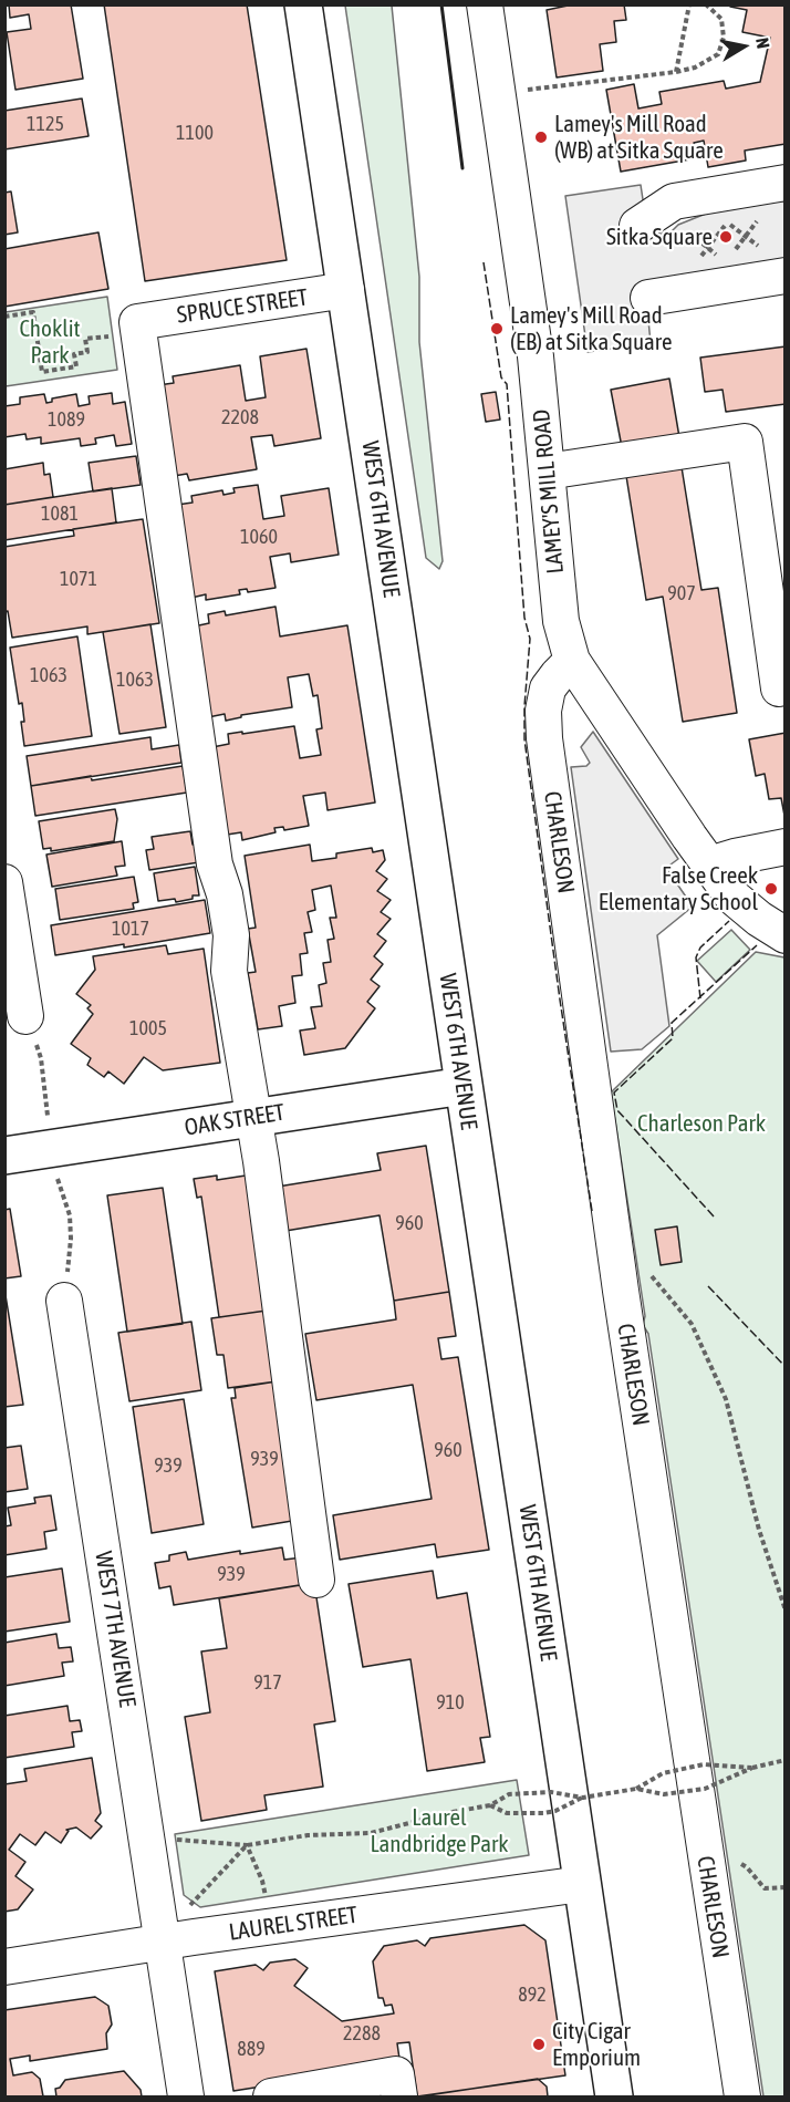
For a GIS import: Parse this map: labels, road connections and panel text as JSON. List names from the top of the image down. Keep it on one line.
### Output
{"streets":{"main road":["WEST 6TH AVENUE","OAK STREET"],"street":["SPRUCE STREET","LAMEY'S MILL ROAD","CHARLESON","WEST 7TH AVENUE","LAUREL STREET"]},"crossings":[["SPRUCE STREET","WEST 6TH AVENUE"],["SPRUCE STREET","OAK STREET"],["LAMEY'S MILL ROAD","CHARLESON"],["WEST 6TH AVENUE","OAK STREET"],["WEST 6TH AVENUE","LAUREL STREET"],["WEST 7TH AVENUE","LAUREL STREET"]],"parks":["Choklit Park","Charleson Park","Laurel Landbridge Park"],"places":["Lamey's Mill Road (WB) at Sitka Square","Sitka Square","Lamey's Mill Road (EB) at Sitka Square","False Creek Elementary School","City Cigar Emporium"],"house_numbers":["1125","1100","2208","1089","1081","1060","1071","907","1063","1063","1017","1005","960","960","939","939","939","917","910","892","2288","889"],"north":"right"}
